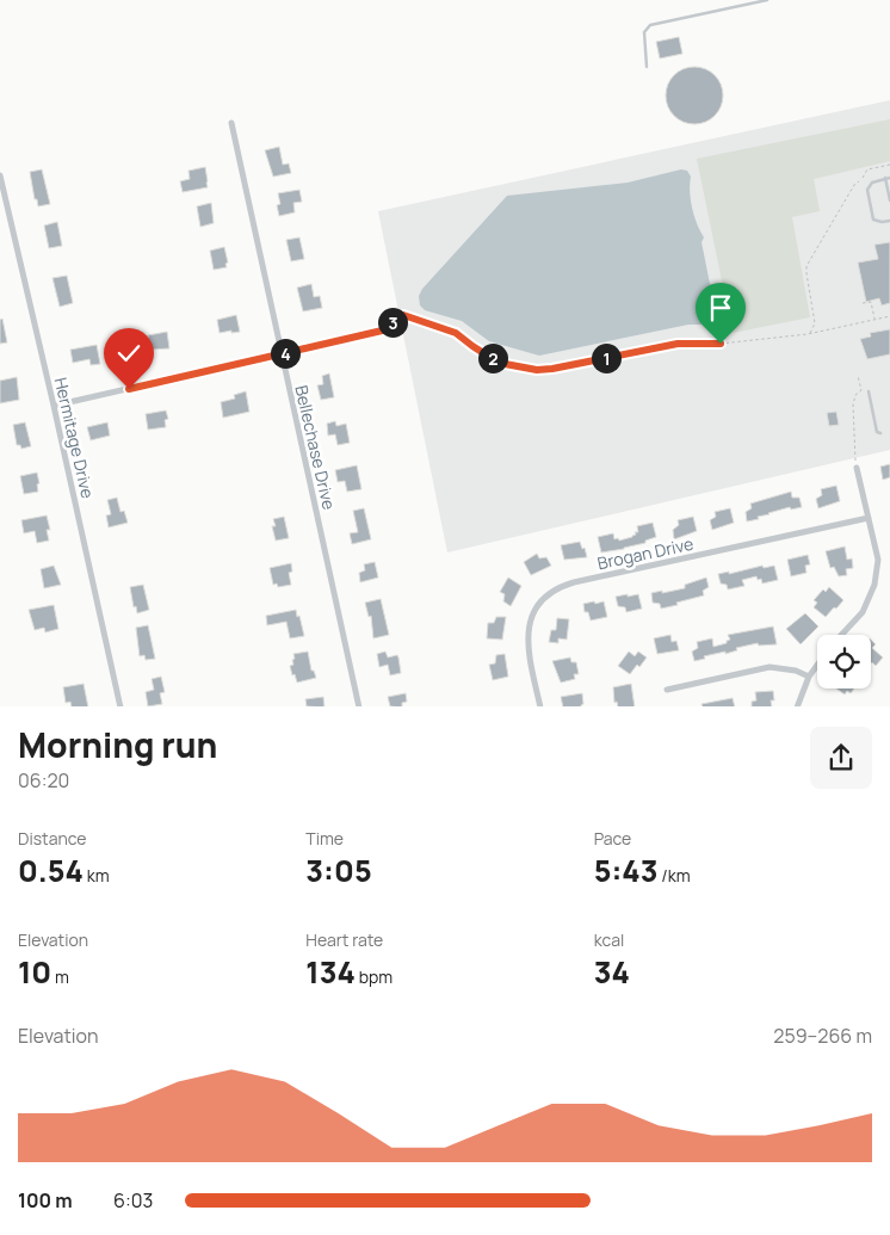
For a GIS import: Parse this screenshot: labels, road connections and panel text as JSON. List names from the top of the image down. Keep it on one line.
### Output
{"streets":{"street":["Hermitage Drive","Bellechase Drive","Brogan Drive"]},"page":{"pins":["3","4","1","2"],"heading":["Morning run","06:20"],"stats":[["Distance","0.54 km"],["Time","3:05"],["Pace","5:43 /km"],["Elevation","10 m"],["Heart rate","134 bpm"],["kcal","34"]],"chart":["Elevation","259–266 m"],"list":[{"name":"100 m","note":"6:03"}]}}
